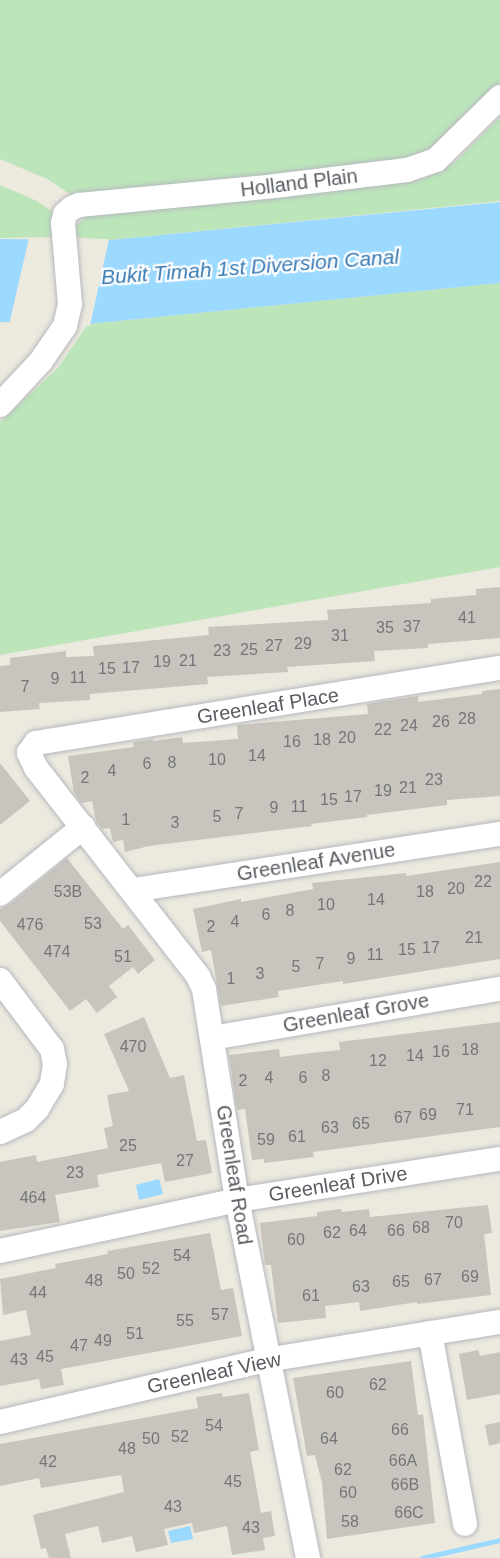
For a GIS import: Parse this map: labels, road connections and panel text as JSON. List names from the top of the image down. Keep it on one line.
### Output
{"streets":{"street":["Holland Plain","Greenleaf Place","Greenleaf Avenue","Greenleaf Grove","Greenleaf Road","Greenleaf Drive","Greenleaf View"]},"crossings":[["Greenleaf Place","Greenleaf Road"],["Greenleaf Avenue","Greenleaf Road"],["Greenleaf Grove","Greenleaf Road"],["Greenleaf Road","Greenleaf Drive"],["Greenleaf Road","Greenleaf View"]],"water":["Bukit Timah 1st Diversion Canal"],"house_numbers":["41","37","35","31","29","27","25","23","21","19","17","15","11","9","7","28","26","24","22","20","18","16","14","10","8","6","4","2","23","21","19","17","15","11","9","7","5","1","3","22","20","53B","18","14","10","8","6","4","53","476","2","21","17","15","474","11","51","9","7","5","3","1","470","18","16","14","12","8","4","6","2","71","69","67","65","63","61","59","25","27","23","464","70","68","64","66","62","60","54","52","50","69","67","48","65","63","44","61","57","55","51","49","47","45","43","62","60","54","66","52","50","64","48","66A","42","62","45","66B","60","43","66C","58","43"]}
